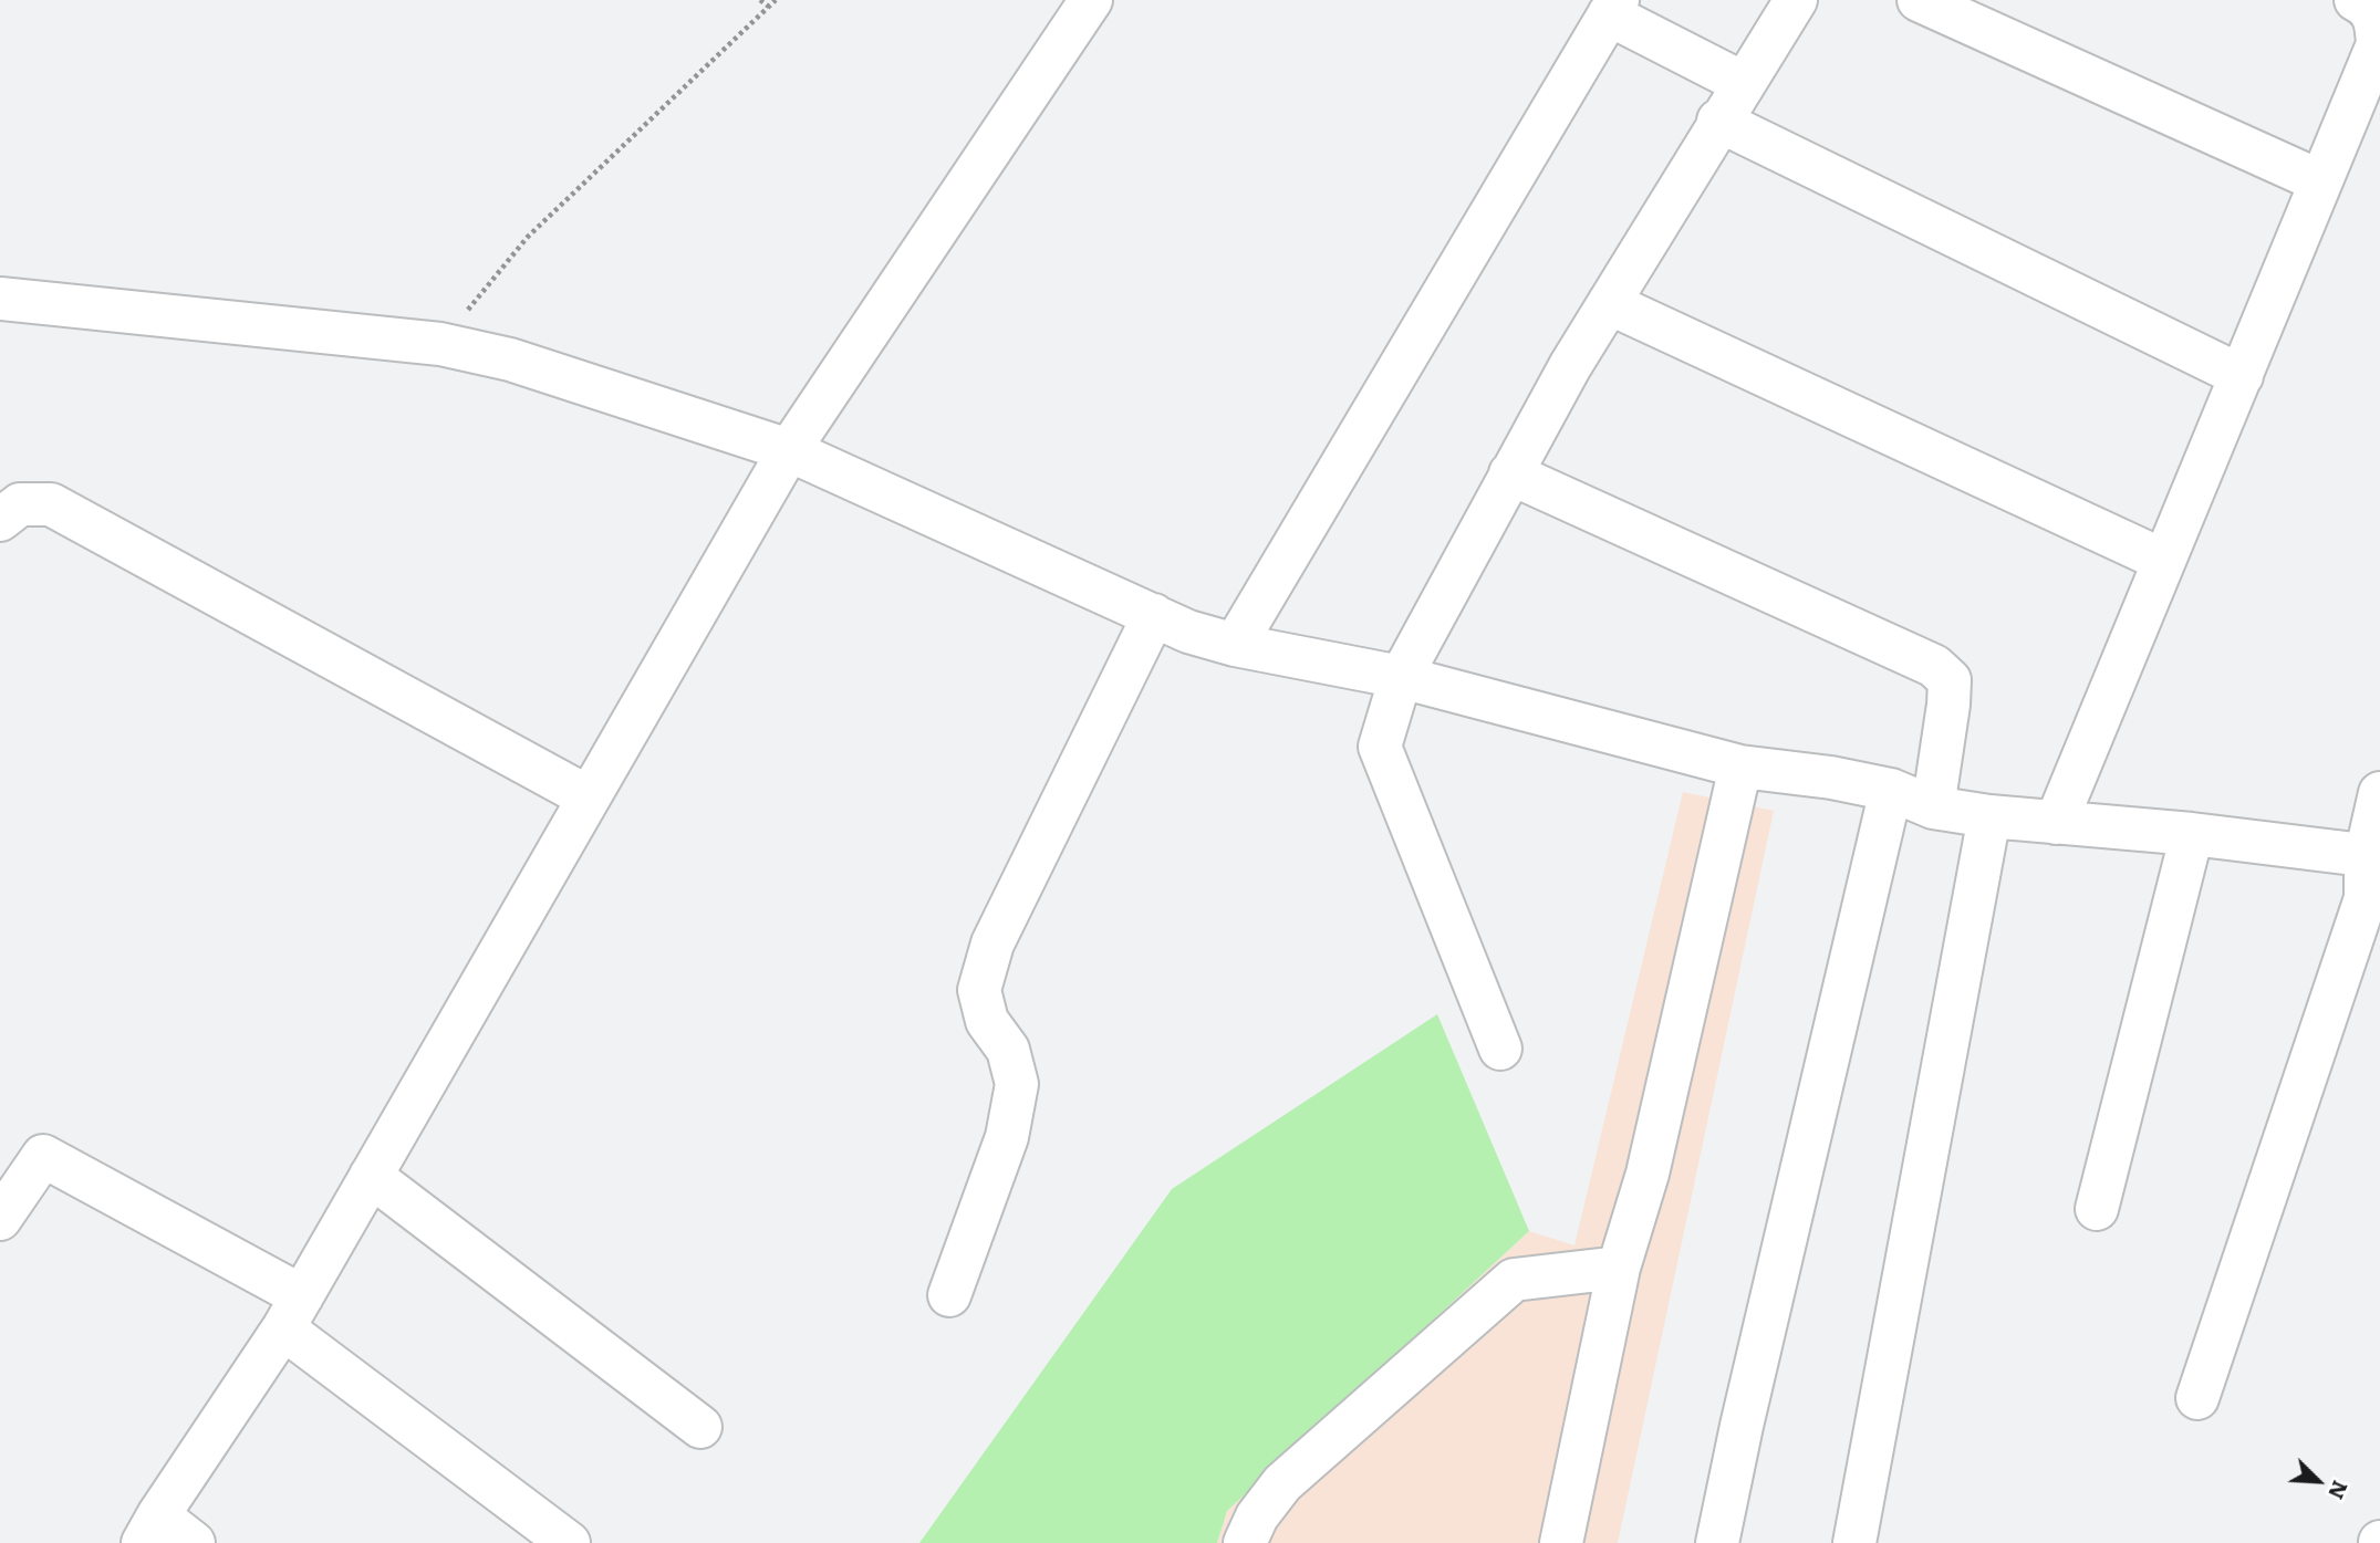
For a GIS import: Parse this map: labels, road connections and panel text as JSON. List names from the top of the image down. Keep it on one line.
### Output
{"north":"bottom right"}
